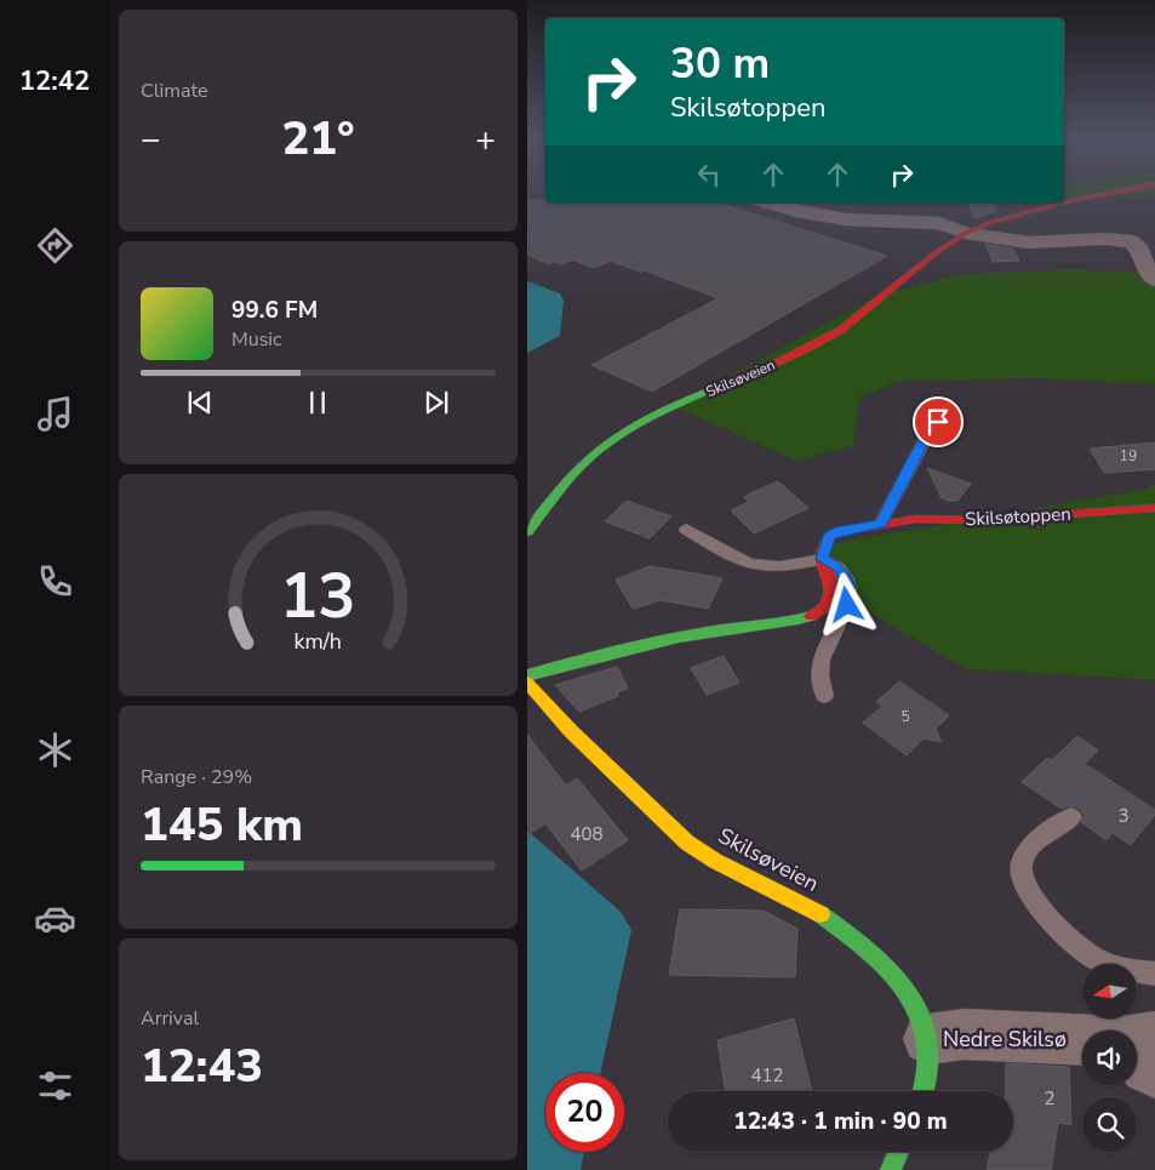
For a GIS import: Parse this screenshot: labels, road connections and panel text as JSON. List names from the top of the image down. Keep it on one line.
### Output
{"streets":{"main road":["Skilsøveien","Skilsøtoppen"],"street":["Nedre Skilsø"]},"crossings":[["Skilsøveien","Nedre Skilsø"]],"house_numbers":["19","5","3","408","412","2"],"north":"left","page":{"tabs":"12:42","tile":["Climate",["Range · 29%","145 km"],["Arrival","12:43"]],"turn":["30 m","Skilsøtoppen"],"heat":["−","21°","+"],"song":["99.6 FM","Music"],"limit":"20","trip":"12:43 · 1 min · 90 m","gauge":["13","km/h"]}}
